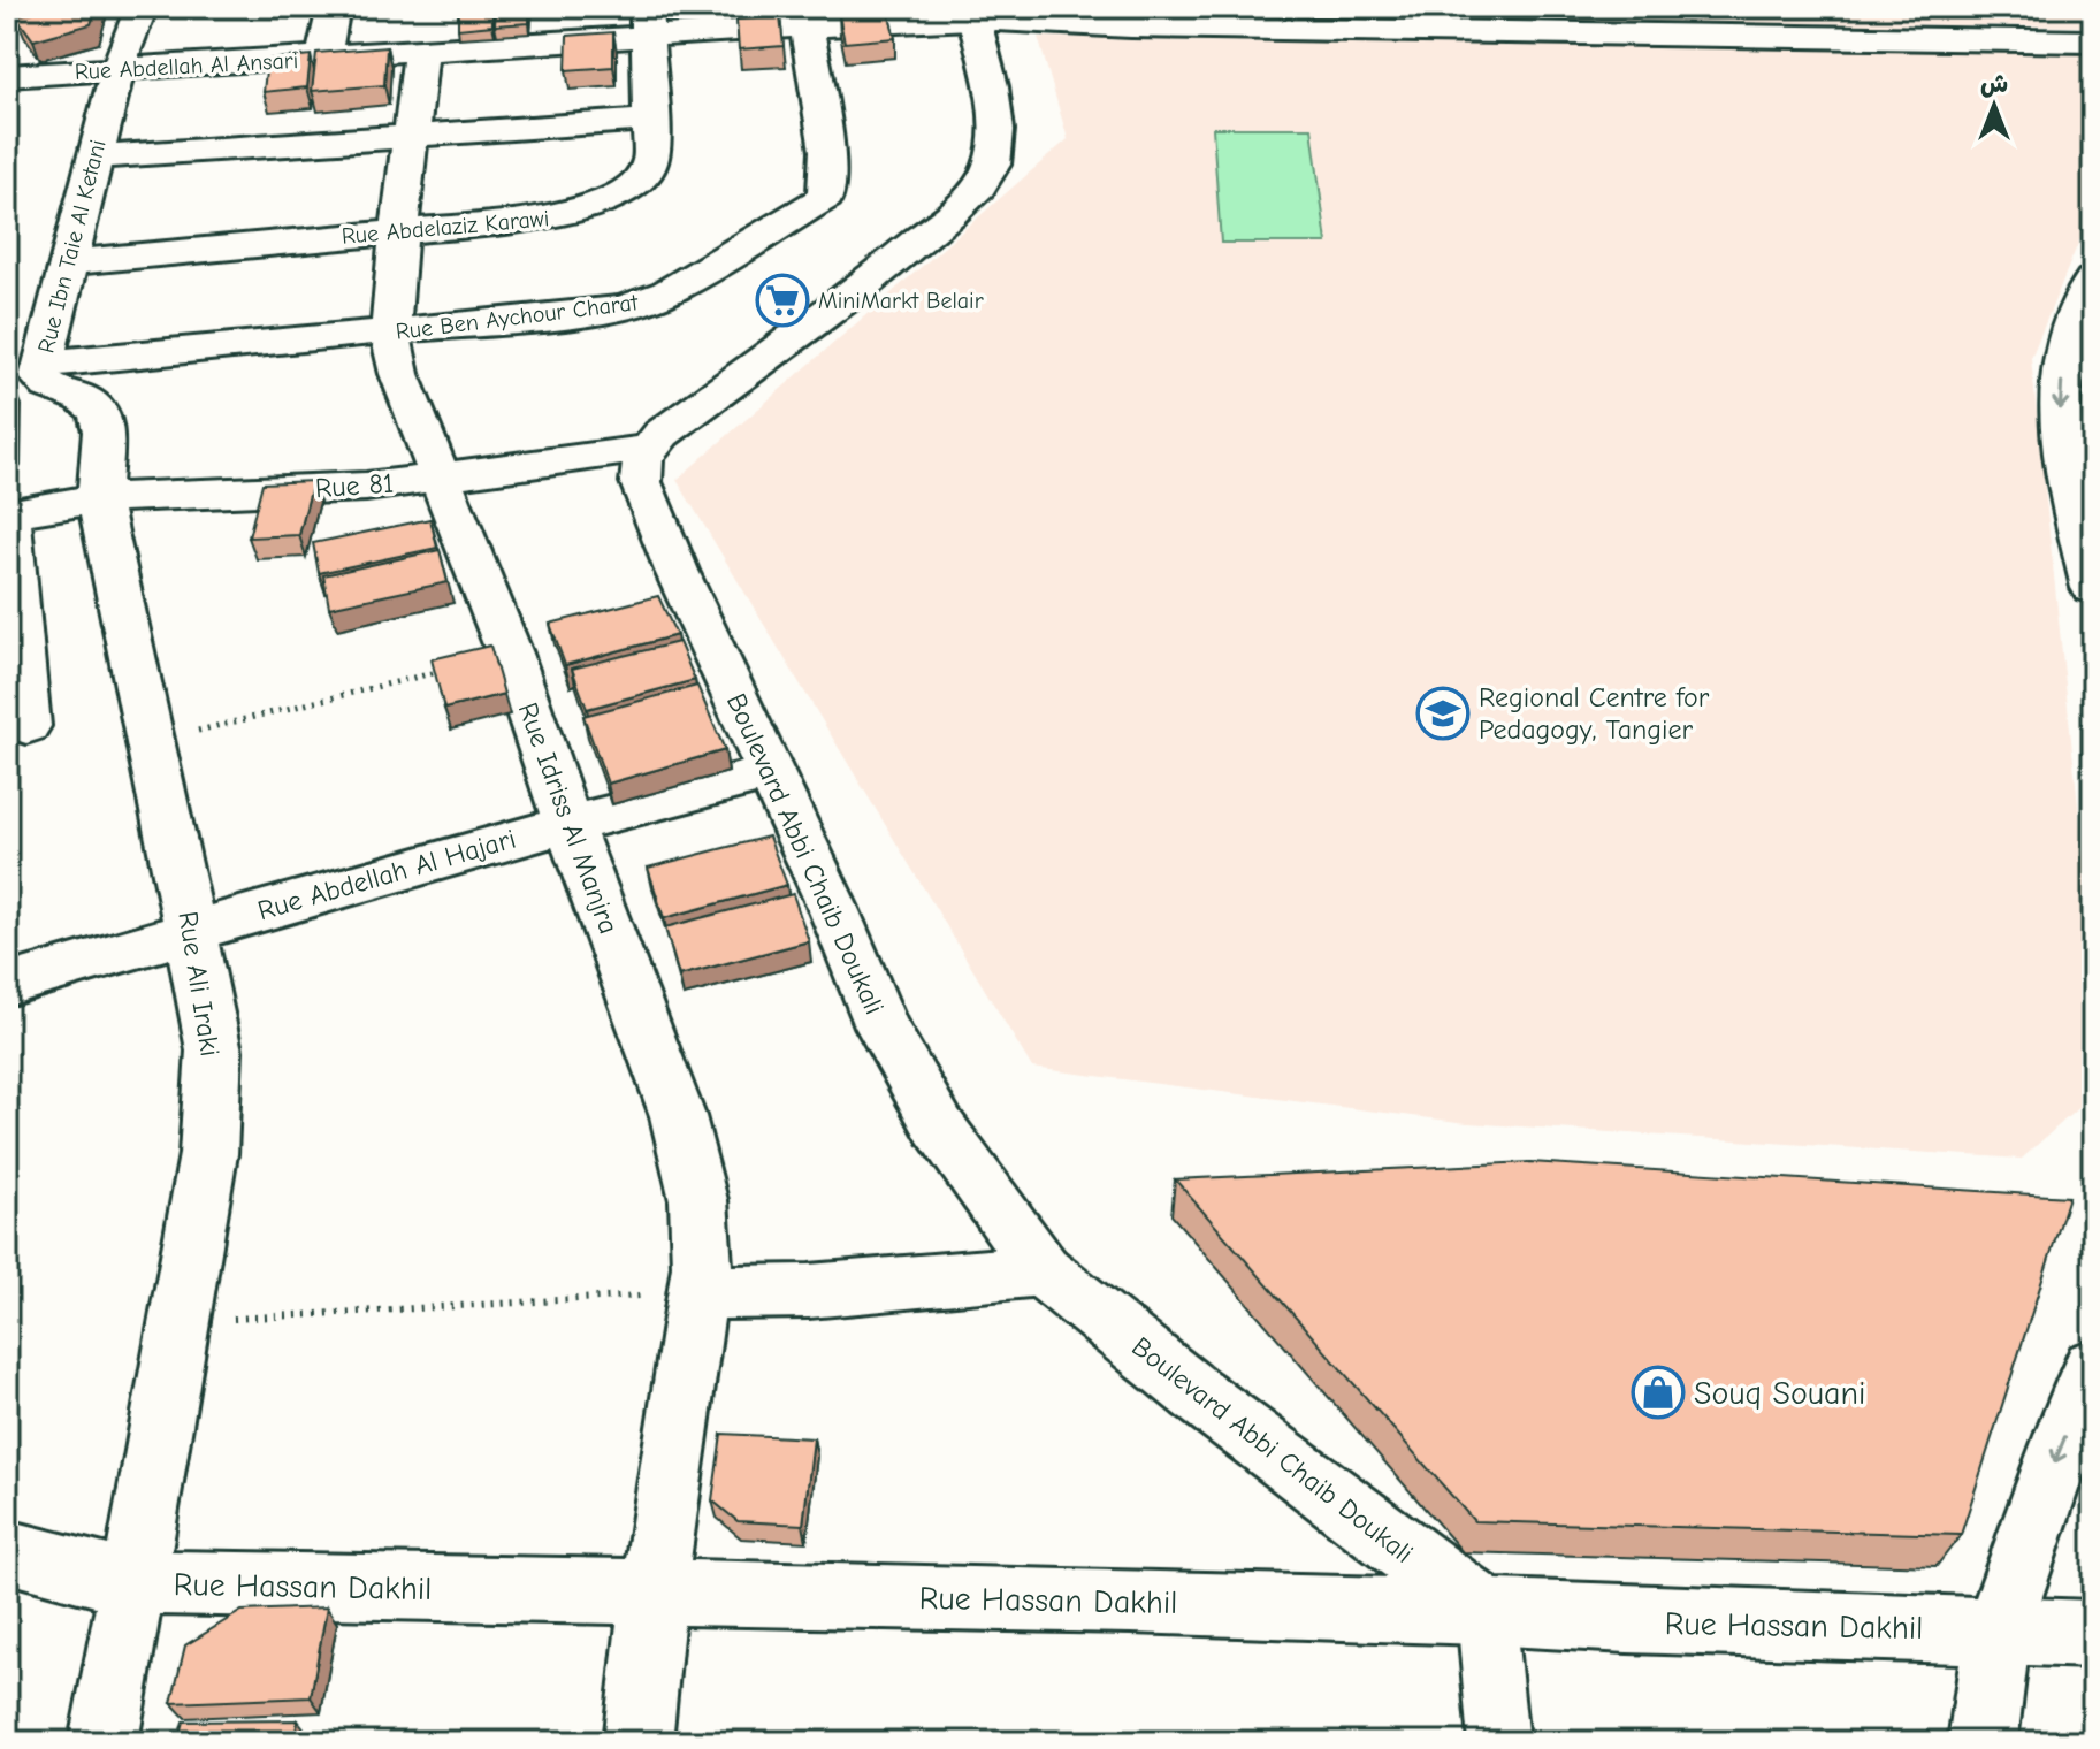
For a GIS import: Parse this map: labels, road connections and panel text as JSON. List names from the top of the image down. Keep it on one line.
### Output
{"streets":{"street":["Rue Abdellah Al Ansari","Rue Abdelaziz Karawi","Rue Ibn Taie Al Ketani","Rue Ben Aychour Charat","Rue 81","Rue Idriss Al Manjra","Boulevard Abbi Chaib Doukali","Rue Abdellah Al Hajari","Rue Ali Iraki","Rue Hassan Dakhil"]},"crossings":[["Rue Abdellah Al Ansari","Rue Abdelaziz Karawi"],["Rue Abdellah Al Ansari","Rue Ibn Taie Al Ketani"],["Rue Abdellah Al Ansari","Rue Ben Aychour Charat"],["Rue Abdellah Al Ansari","Rue Idriss Al Manjra"],["Rue Abdelaziz Karawi","Rue Ibn Taie Al Ketani"],["Rue Abdelaziz Karawi","Rue Idriss Al Manjra"],["Rue Ibn Taie Al Ketani","Rue Ben Aychour Charat"],["Rue Ibn Taie Al Ketani","Rue 81"],["Rue Ibn Taie Al Ketani","Rue Ali Iraki"],["Rue Ben Aychour Charat","Rue Idriss Al Manjra"],["Rue 81","Rue Idriss Al Manjra"],["Rue 81","Boulevard Abbi Chaib Doukali"],["Rue 81","Rue Ali Iraki"],["Rue Idriss Al Manjra","Rue Abdellah Al Hajari"],["Rue Idriss Al Manjra","Rue Hassan Dakhil"],["Boulevard Abbi Chaib Doukali","Rue Abdellah Al Hajari"],["Boulevard Abbi Chaib Doukali","Rue Hassan Dakhil"],["Rue Abdellah Al Hajari","Rue Ali Iraki"],["Rue Ali Iraki","Rue Hassan Dakhil"]],"places":{"supermarket":["MiniMarkt Belair"],"school or university":["Regional Centre for Pedagogy, Tangier"],"shop":["Souq Souani"]},"north":"top"}
